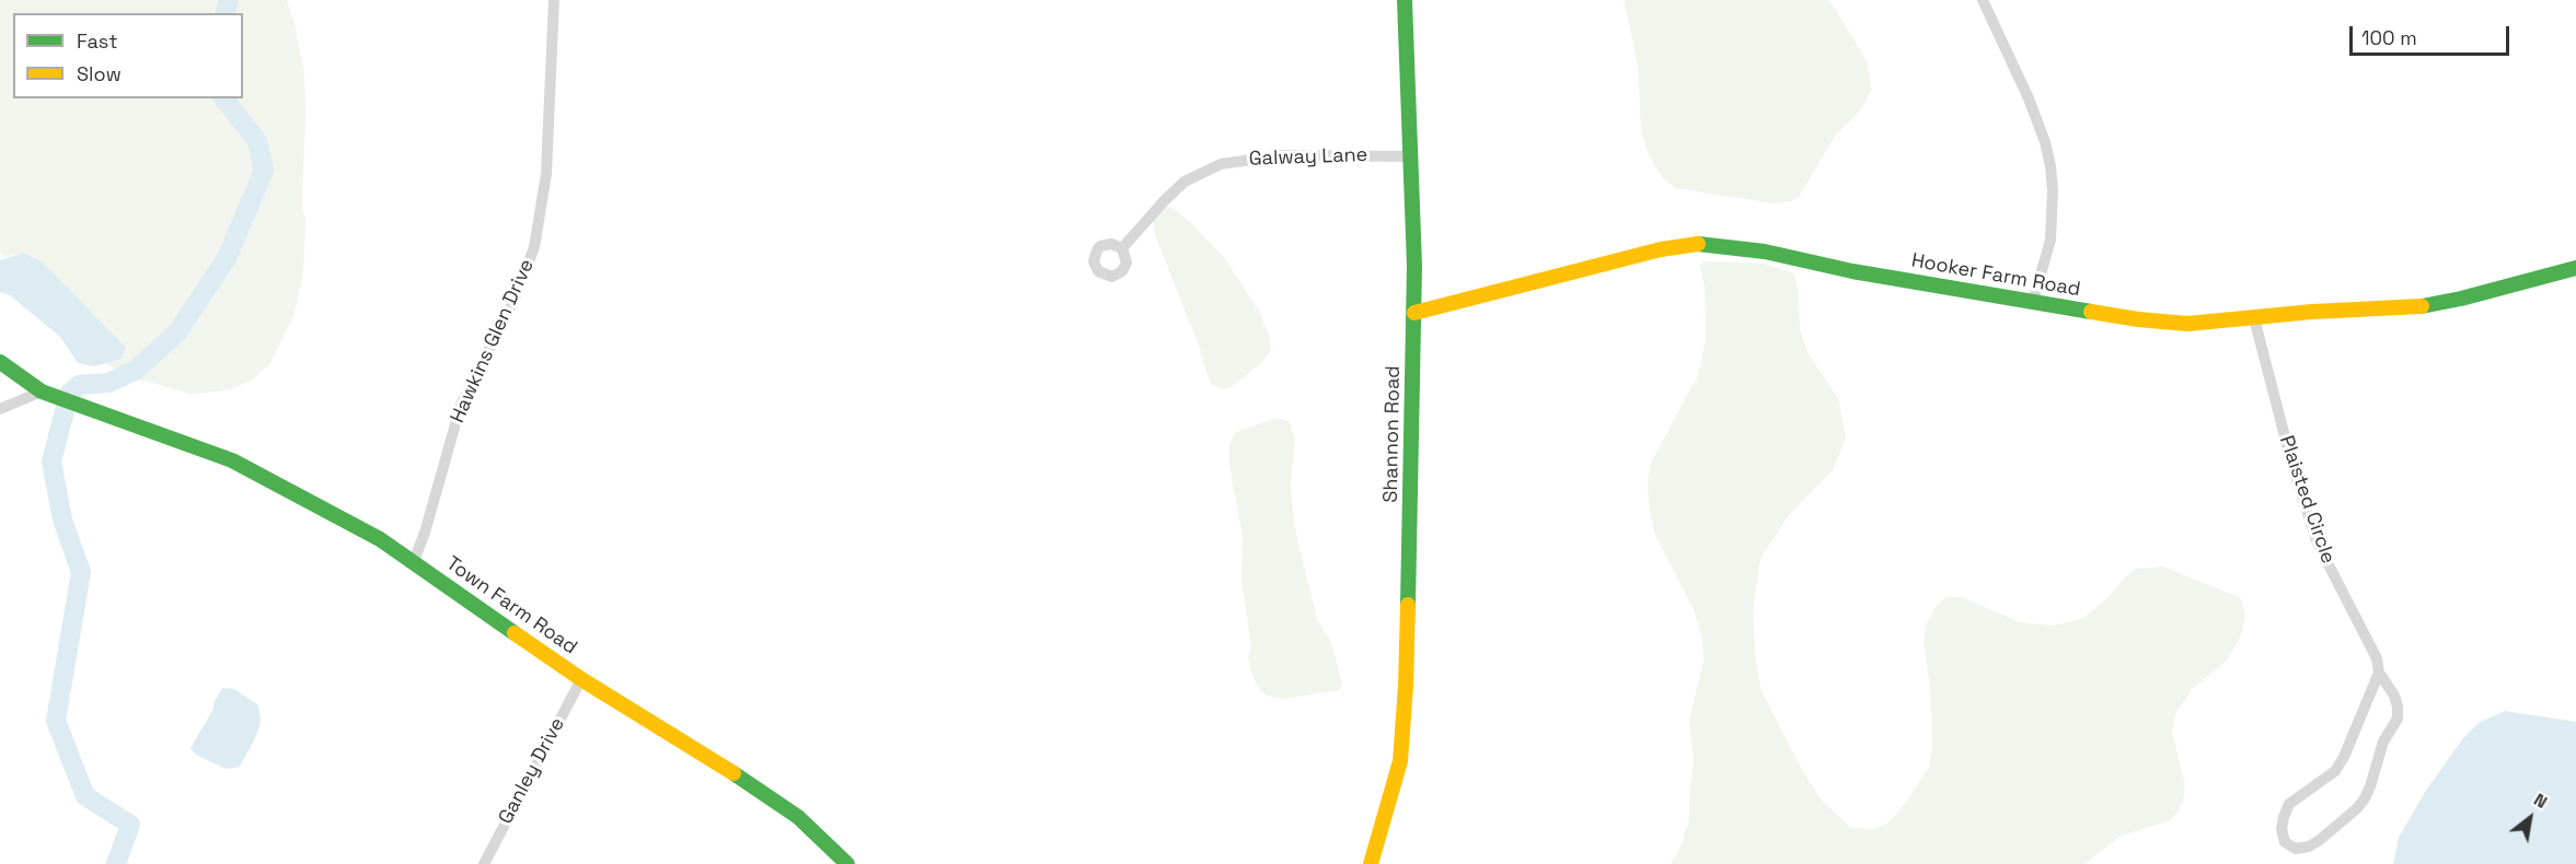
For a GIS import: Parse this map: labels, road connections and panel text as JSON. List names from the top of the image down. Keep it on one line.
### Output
{"streets":{"street":["Galway Lane","Hooker Farm Road","Hawkins Glen Drive","Shannon Road","Plaisted Circle","Town Farm Road","Ganley Drive"]},"crossings":[["Galway Lane","Shannon Road"],["Hooker Farm Road","Shannon Road"],["Hooker Farm Road","Plaisted Circle"],["Hawkins Glen Drive","Town Farm Road"],["Town Farm Road","Ganley Drive"]],"legend":["Fast","Slow"],"scale_bar":"100 m","north":"top right"}
